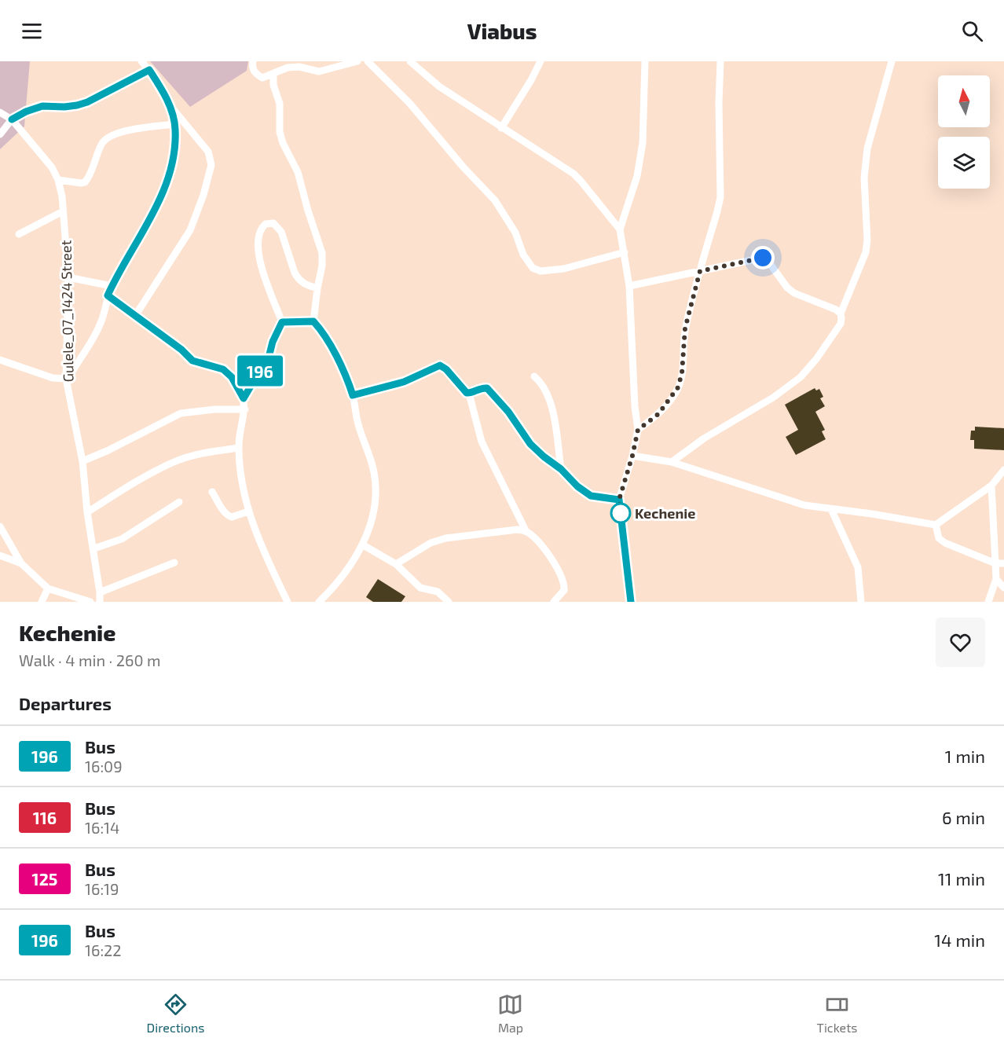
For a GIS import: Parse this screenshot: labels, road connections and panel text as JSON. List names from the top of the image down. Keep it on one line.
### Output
{"streets":{"street":["Gulele_07_1424 Street"]},"places":["Kechenie"],"lines":["bus line 196"],"north":"top","page":{"header":"Viabus","on_map":"196","heading":[["Kechenie","Walk · 4 min · 260 m"],"Departures"],"list":[{"mark":"196","name":"Bus","note":"16:09","value":"1 min"},{"mark":"116","name":"Bus","note":"16:14","value":"6 min"},{"mark":"125","name":"Bus","note":"16:19","value":"11 min"},{"mark":"196","name":"Bus","note":"16:22","value":"14 min"}],"tabs":["Directions","Map","Tickets"]}}
